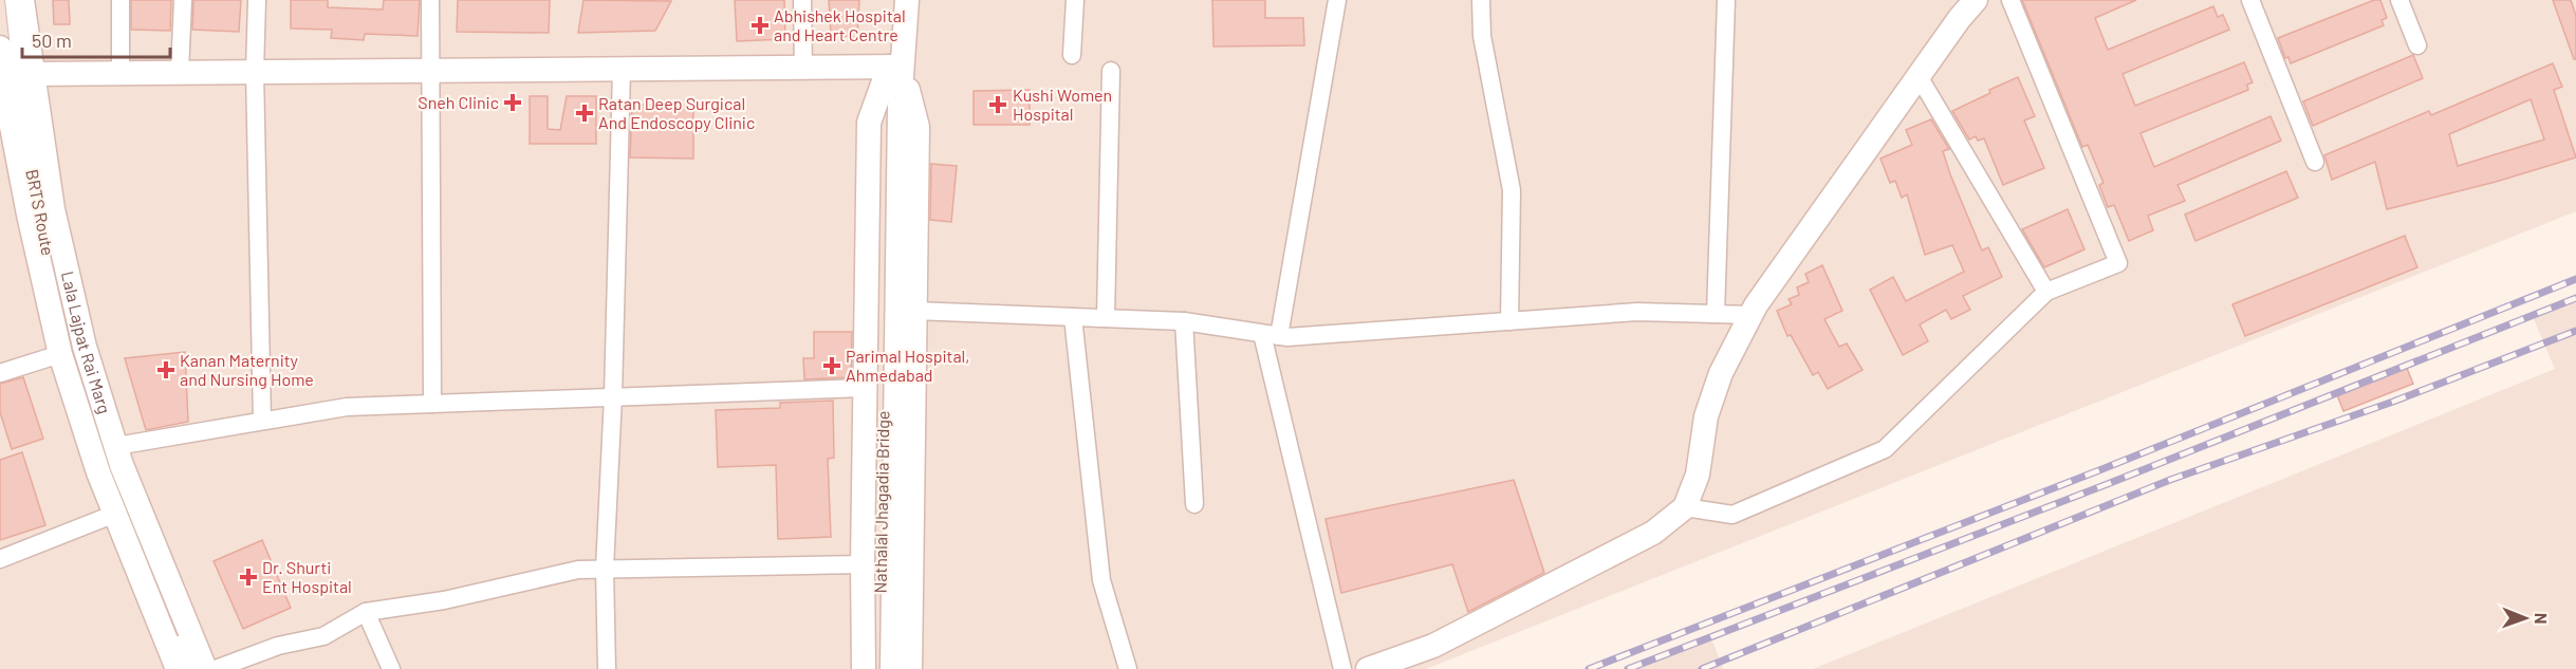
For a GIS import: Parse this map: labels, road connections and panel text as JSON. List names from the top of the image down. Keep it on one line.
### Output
{"streets":{"street":["Lala Lajpat Rai Marg","Nathalal Jhagadia Bridge"],"lane":["BRTS Route"]},"crossings":[["BRTS Route","Lala Lajpat Rai Marg"]],"places":{"health":["Abhishek Hospital and Heart Centre","Sneh Clinic","Kushi Women Hospital","Ratan Deep Surgical And Endoscopy Clinic","Parimal Hospital, Ahmedabad","Kanan Maternity and Nursing Home","Dr. Shurti Ent Hospital"]},"scale_bar":"50 m","north":"right"}
